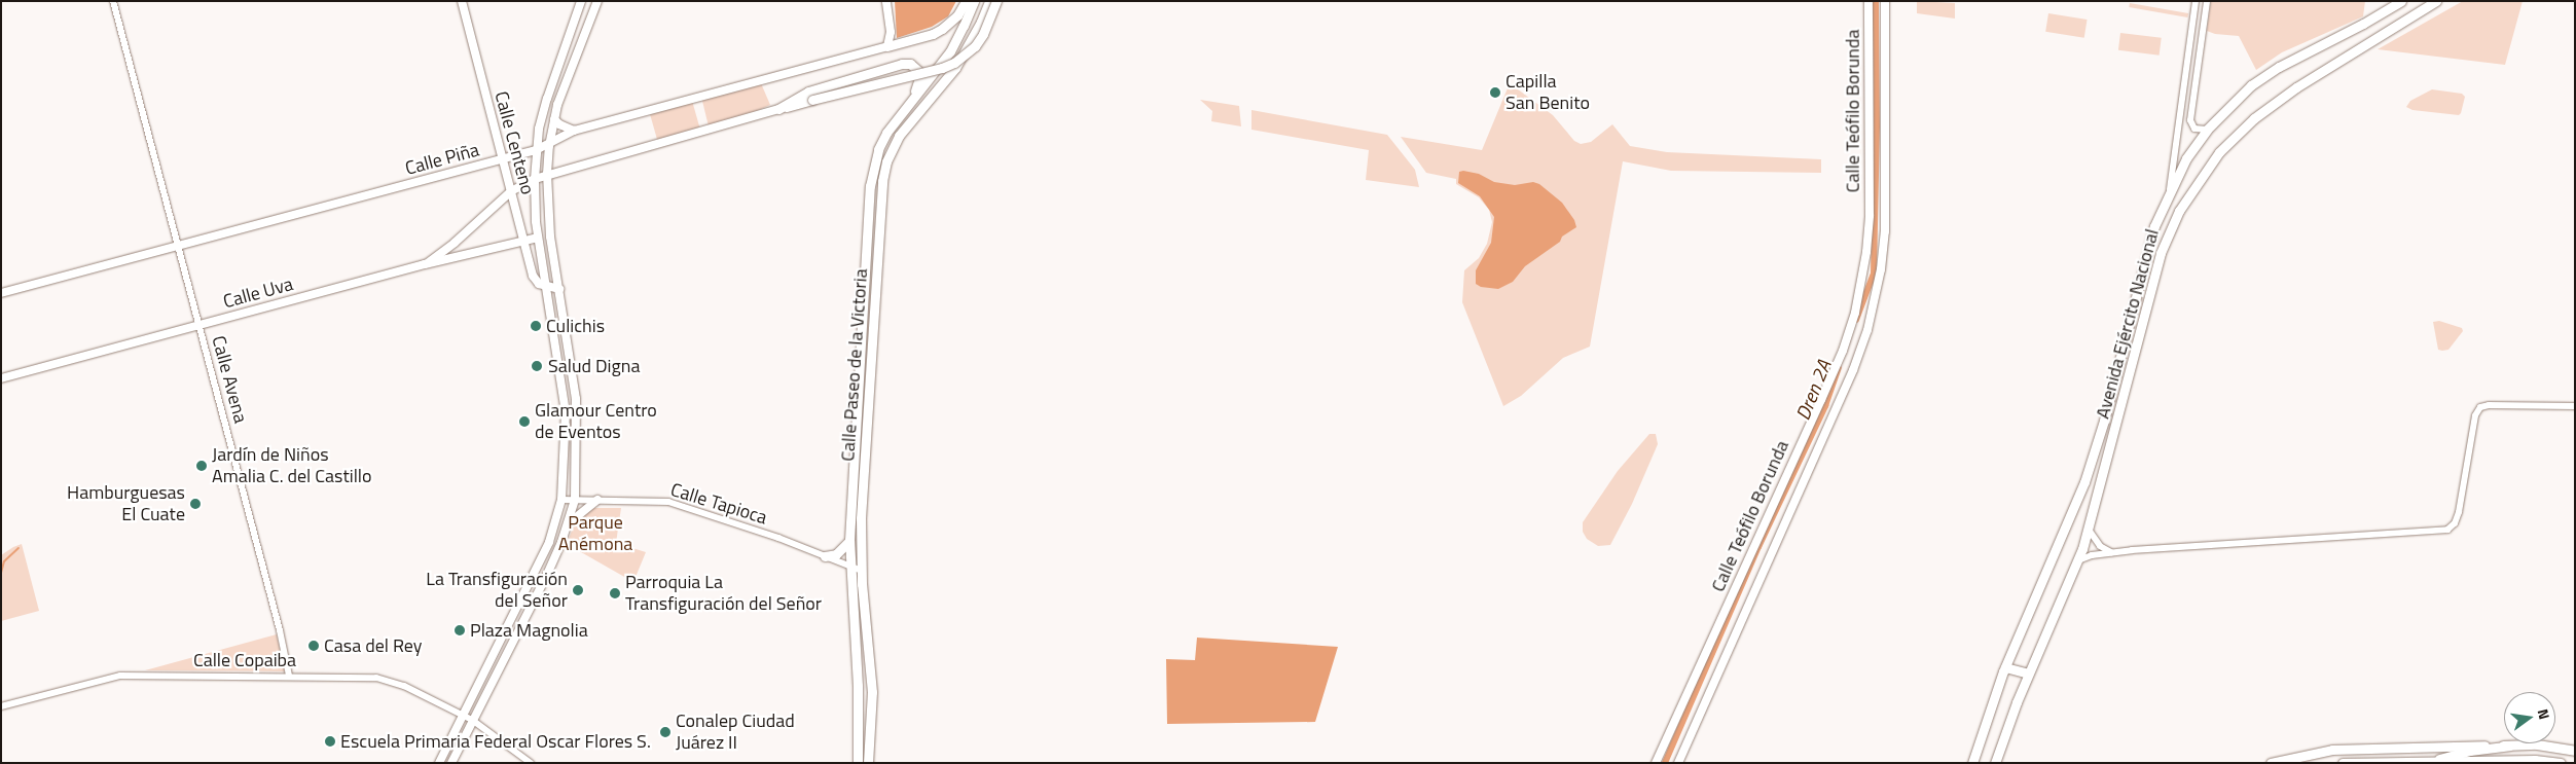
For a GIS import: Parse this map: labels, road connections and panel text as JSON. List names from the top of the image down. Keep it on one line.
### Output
{"streets":{"main road":["Calle Teófilo Borunda","Calle Centeno","Calle Piña","Calle Uva","Avenida Ejército Nacional","Calle Paseo de la Victoria"],"street":["Calle Avena","Calle Tapioca","Calle Copaiba"]},"crossings":[["Calle Centeno","Calle Piña"],["Calle Centeno","Calle Uva"],["Calle Piña","Calle Avena"],["Calle Uva","Calle Avena"],["Calle Paseo de la Victoria","Calle Tapioca"],["Calle Avena","Calle Copaiba"]],"water":["Dren 2A"],"parks":["Parque Anémona"],"places":["Capilla San Benito","Culichis","Salud Digna","Glamour Centro de Eventos","Jardín de Niños Amalia C. del Castillo","Hamburguesas El Cuate","La Transfiguración del Señor","Parroquia La Transfiguración del Señor","Plaza Magnolia","Casa del Rey","Conalep Ciudad Juárez II","Escuela Primaria Federal Oscar Flores S."],"north":"right"}
